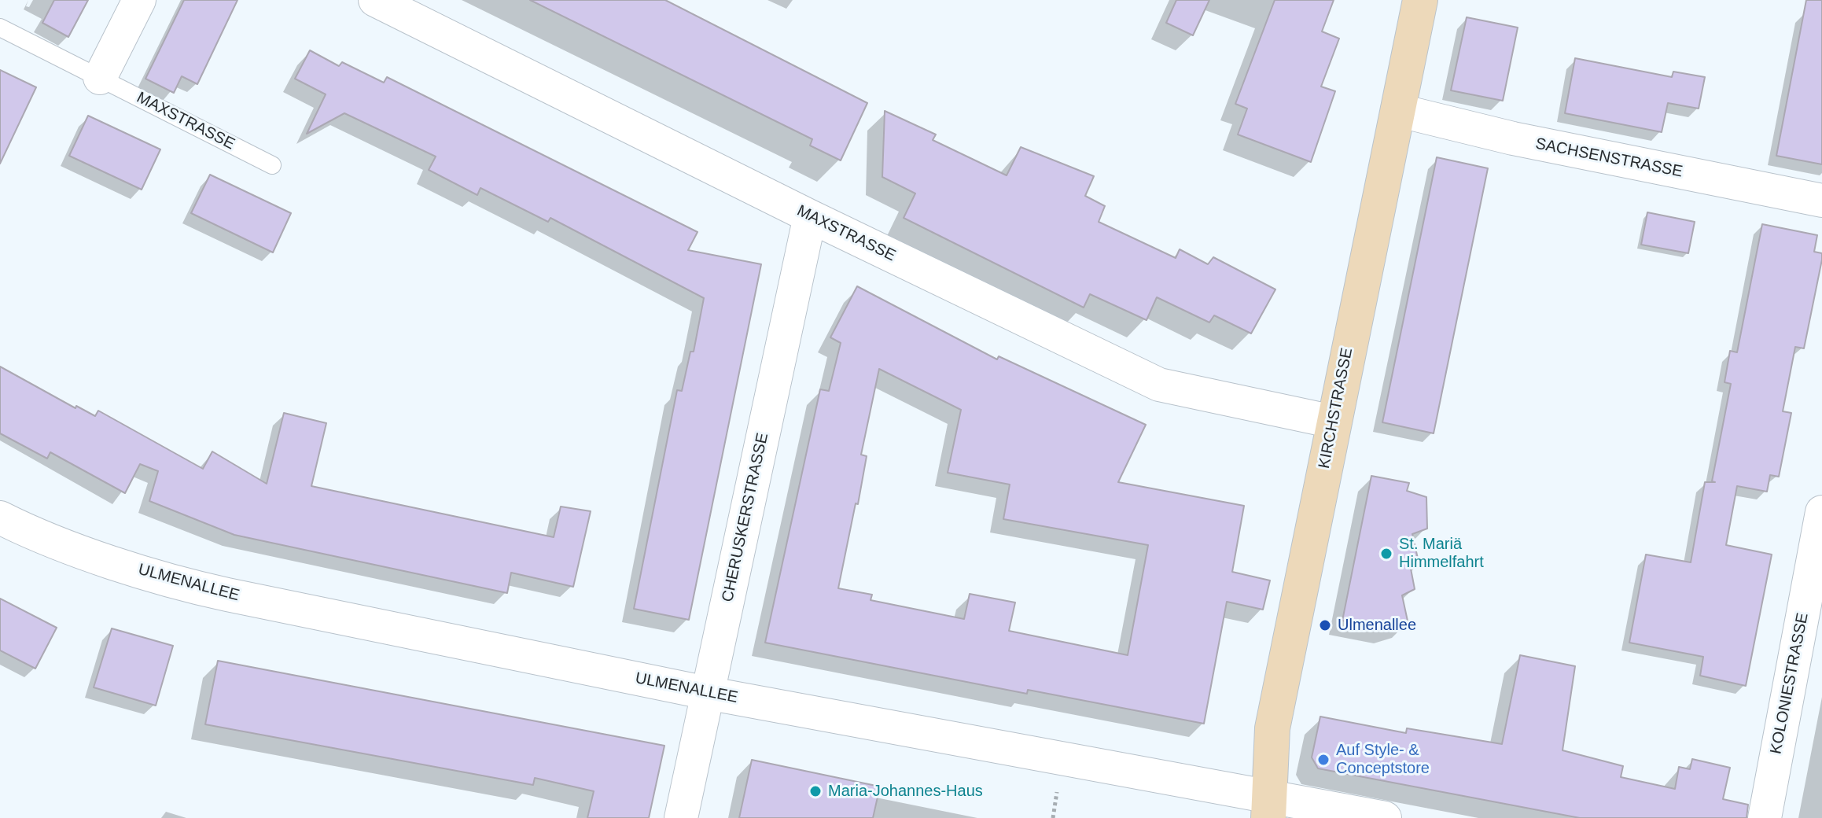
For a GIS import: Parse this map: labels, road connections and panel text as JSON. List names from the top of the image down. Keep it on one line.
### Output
{"streets":{"street":["MAXSTRASSE","SACHSENSTRASSE","KIRCHSTRASSE","CHERUSKERSTRASSE","ULMENALLEE","KOLONIESTRASSE"]},"crossings":[["MAXSTRASSE","KIRCHSTRASSE"],["MAXSTRASSE","CHERUSKERSTRASSE"],["SACHSENSTRASSE","KIRCHSTRASSE"],["KIRCHSTRASSE","ULMENALLEE"],["CHERUSKERSTRASSE","ULMENALLEE"]],"places":["St. Mariä Himmelfahrt","Ulmenallee","Auf Style- & Conceptstore","Maria-Johannes-Haus"]}
